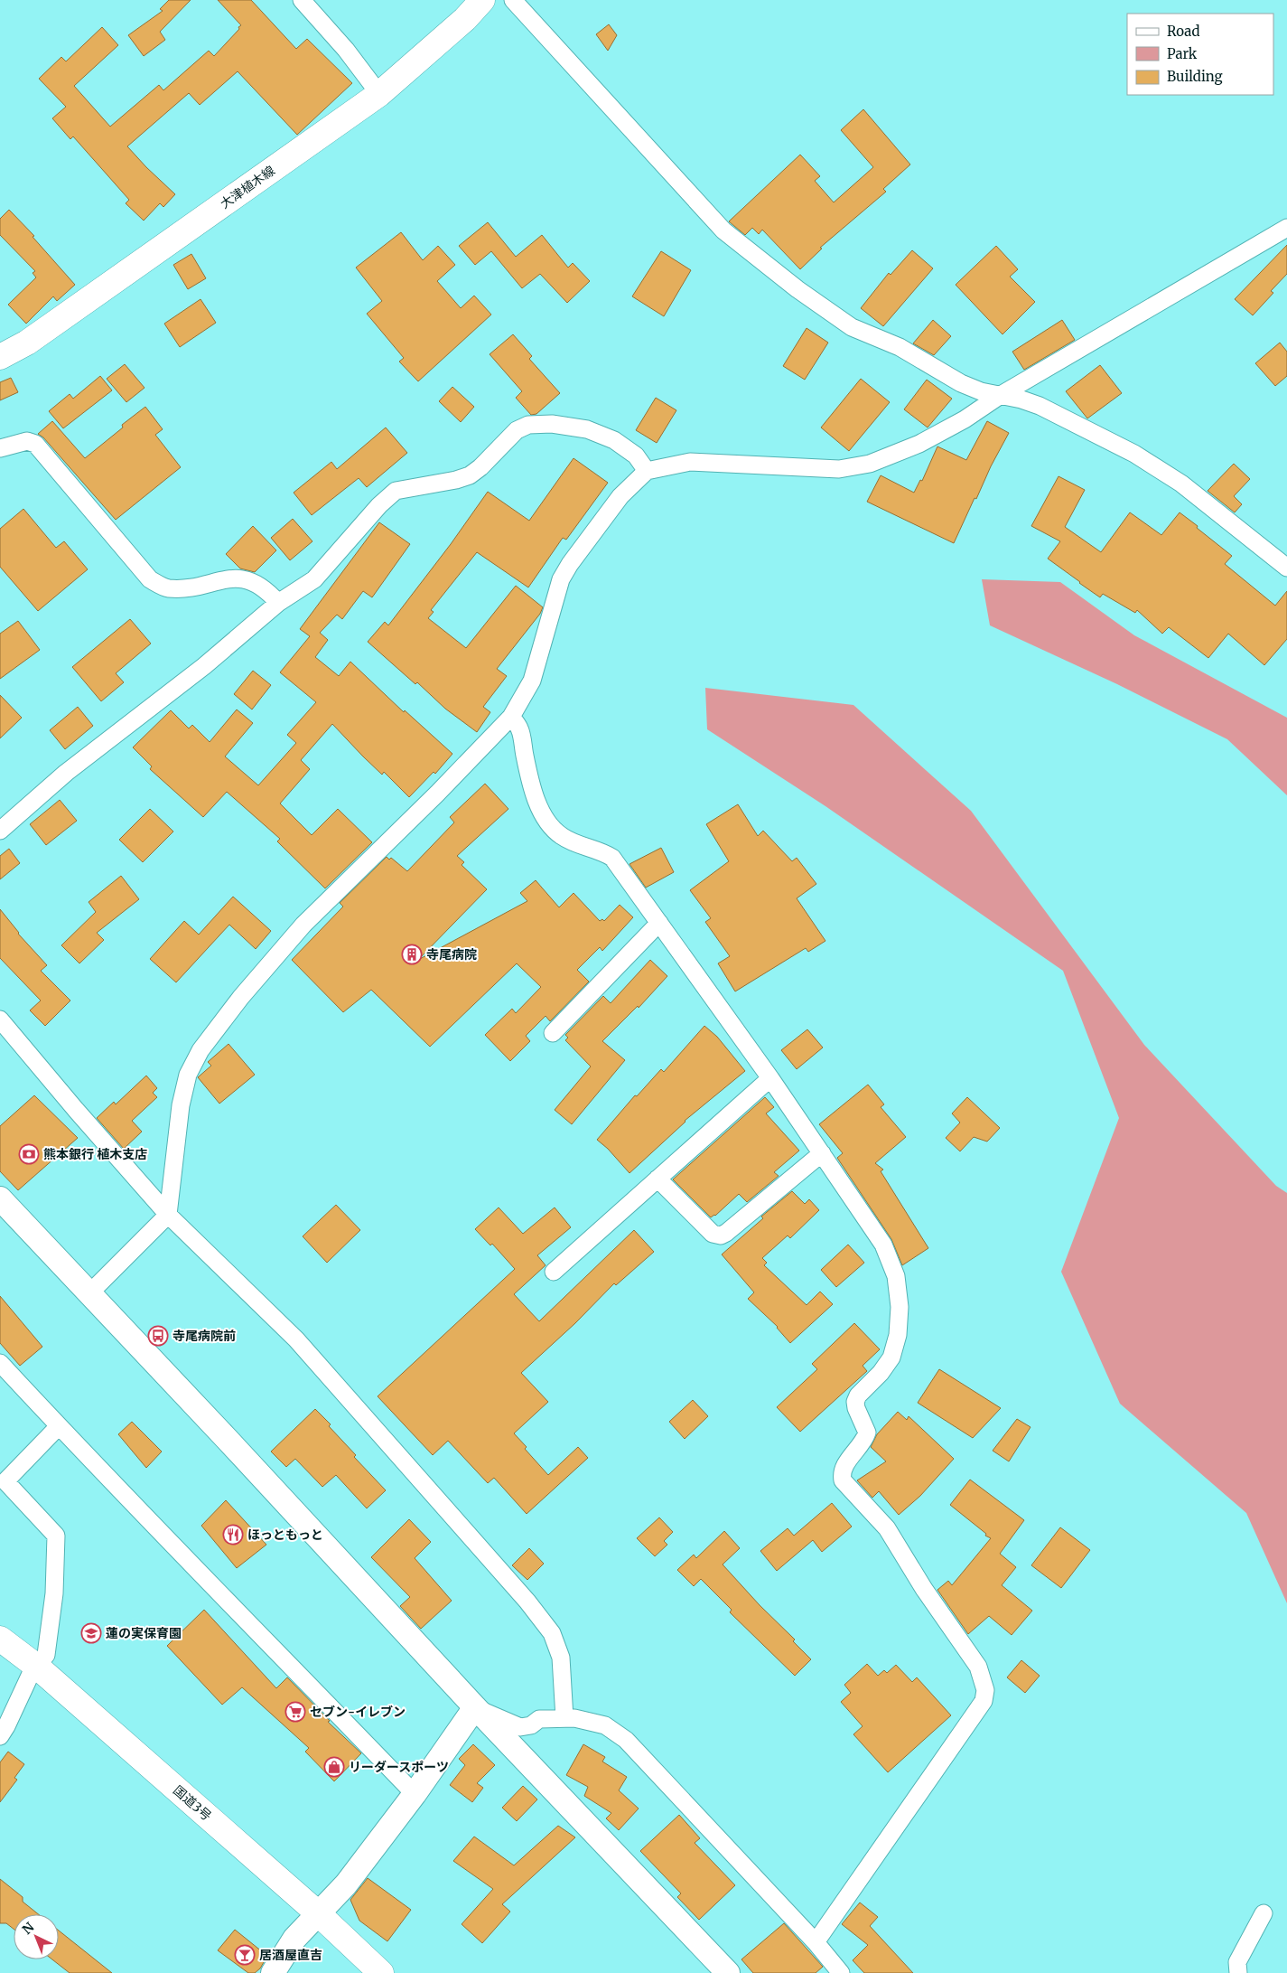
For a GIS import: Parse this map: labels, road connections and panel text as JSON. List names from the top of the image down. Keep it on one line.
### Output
{"streets":{"main road":["大津植木線","国道3号"]},"places":{"building":["寺尾病院"],"bank":["熊本銀行 植木支店"],"bus stop":["寺尾病院前"],"restaurant":["ほっともっと"],"school or university":["蓮の実保育園"],"supermarket":["セブン-イレブン"],"shop":["リーダースポーツ"],"bar":["居酒屋直吉"]},"legend":["Road","Park","Building"],"north":"top left"}
